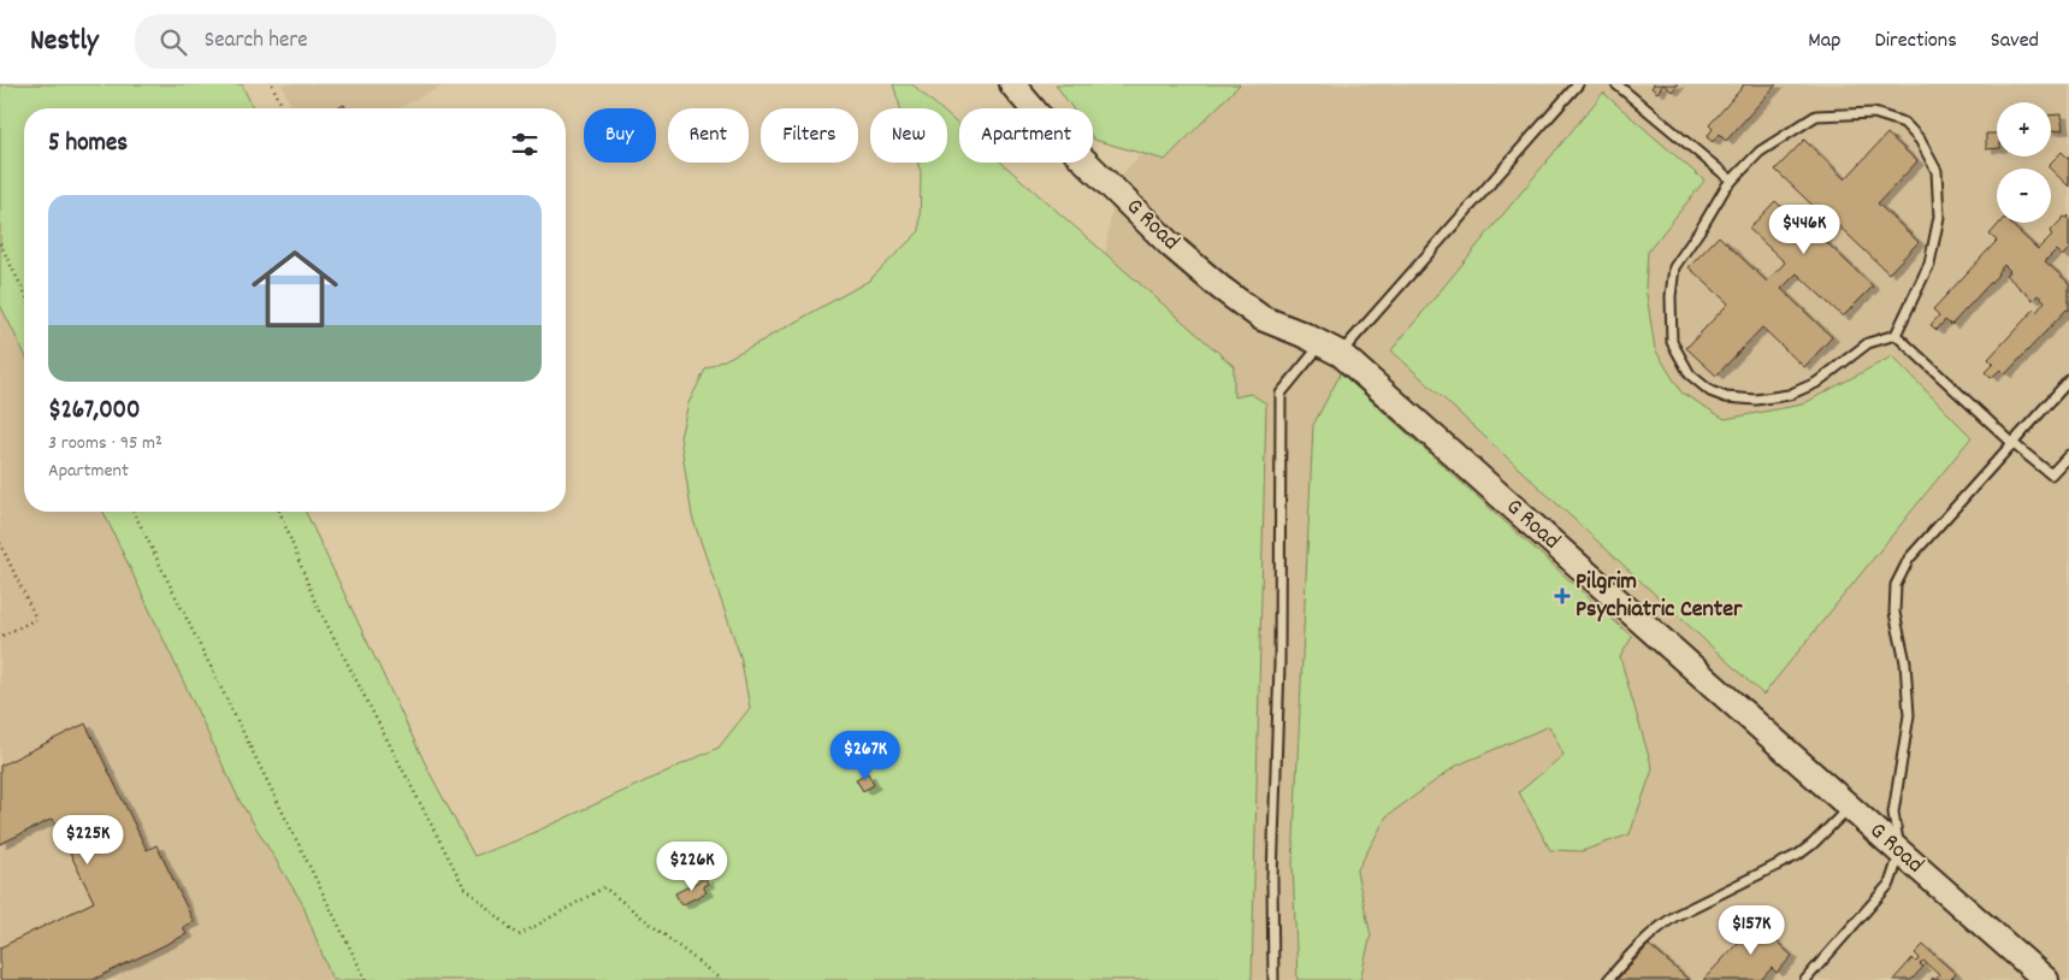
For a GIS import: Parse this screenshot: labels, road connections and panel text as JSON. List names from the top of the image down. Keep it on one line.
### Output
{"streets":{"street":["G Road"]},"places":{"health":["Pilgrim Psychiatric Center"]},"page":{"header":"Nestly","search":"Search here","nav":["Map","Directions","Saved"],"map_buttons":["+","−"],"chip":["Buy","Rent","Filters","New","Apartment"],"heading":"5 homes","list":[{"name":"$267,000","note":"3 rooms · 95 m² · Apartment"}],"price":["$446K","$267K","$225K","$226K","$157K"]}}
